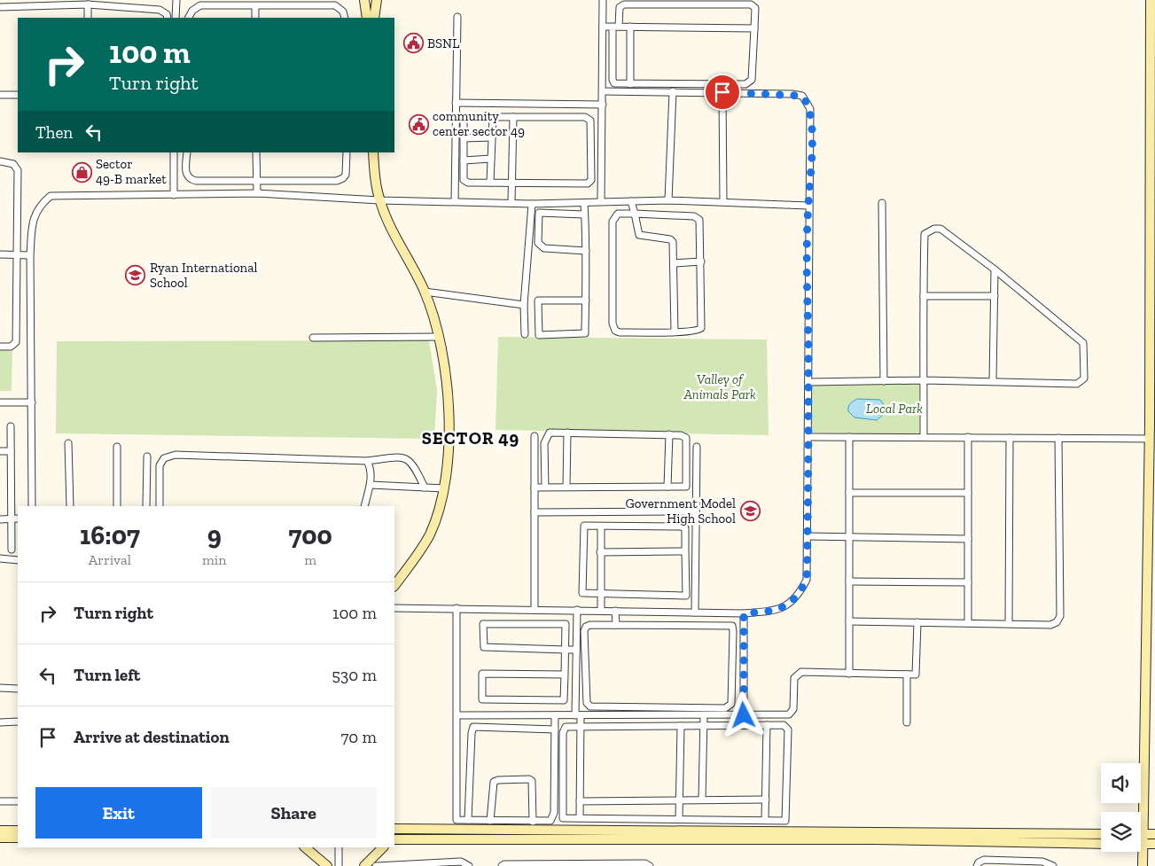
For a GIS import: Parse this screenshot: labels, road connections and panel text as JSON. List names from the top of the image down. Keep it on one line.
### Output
{"districts":["SECTOR 49"],"parks":["Valley of Animals Park","Local Park"],"places":{"public building":["BSNL","community center sector 49"],"shop":["Sector 49-B market"],"school or university":["Ryan International School","Government Model High School"]},"page":{"turn":["100 m","Turn right"],"then":"Then","eta":["16:07","Arrival","9","min","700","m"],"list":[{"name":"Turn right","value":"100 m"},{"name":"Turn left","value":"530 m"},{"name":"Arrive at destination","value":"70 m"}],"buttons":["Exit","Share"]}}
